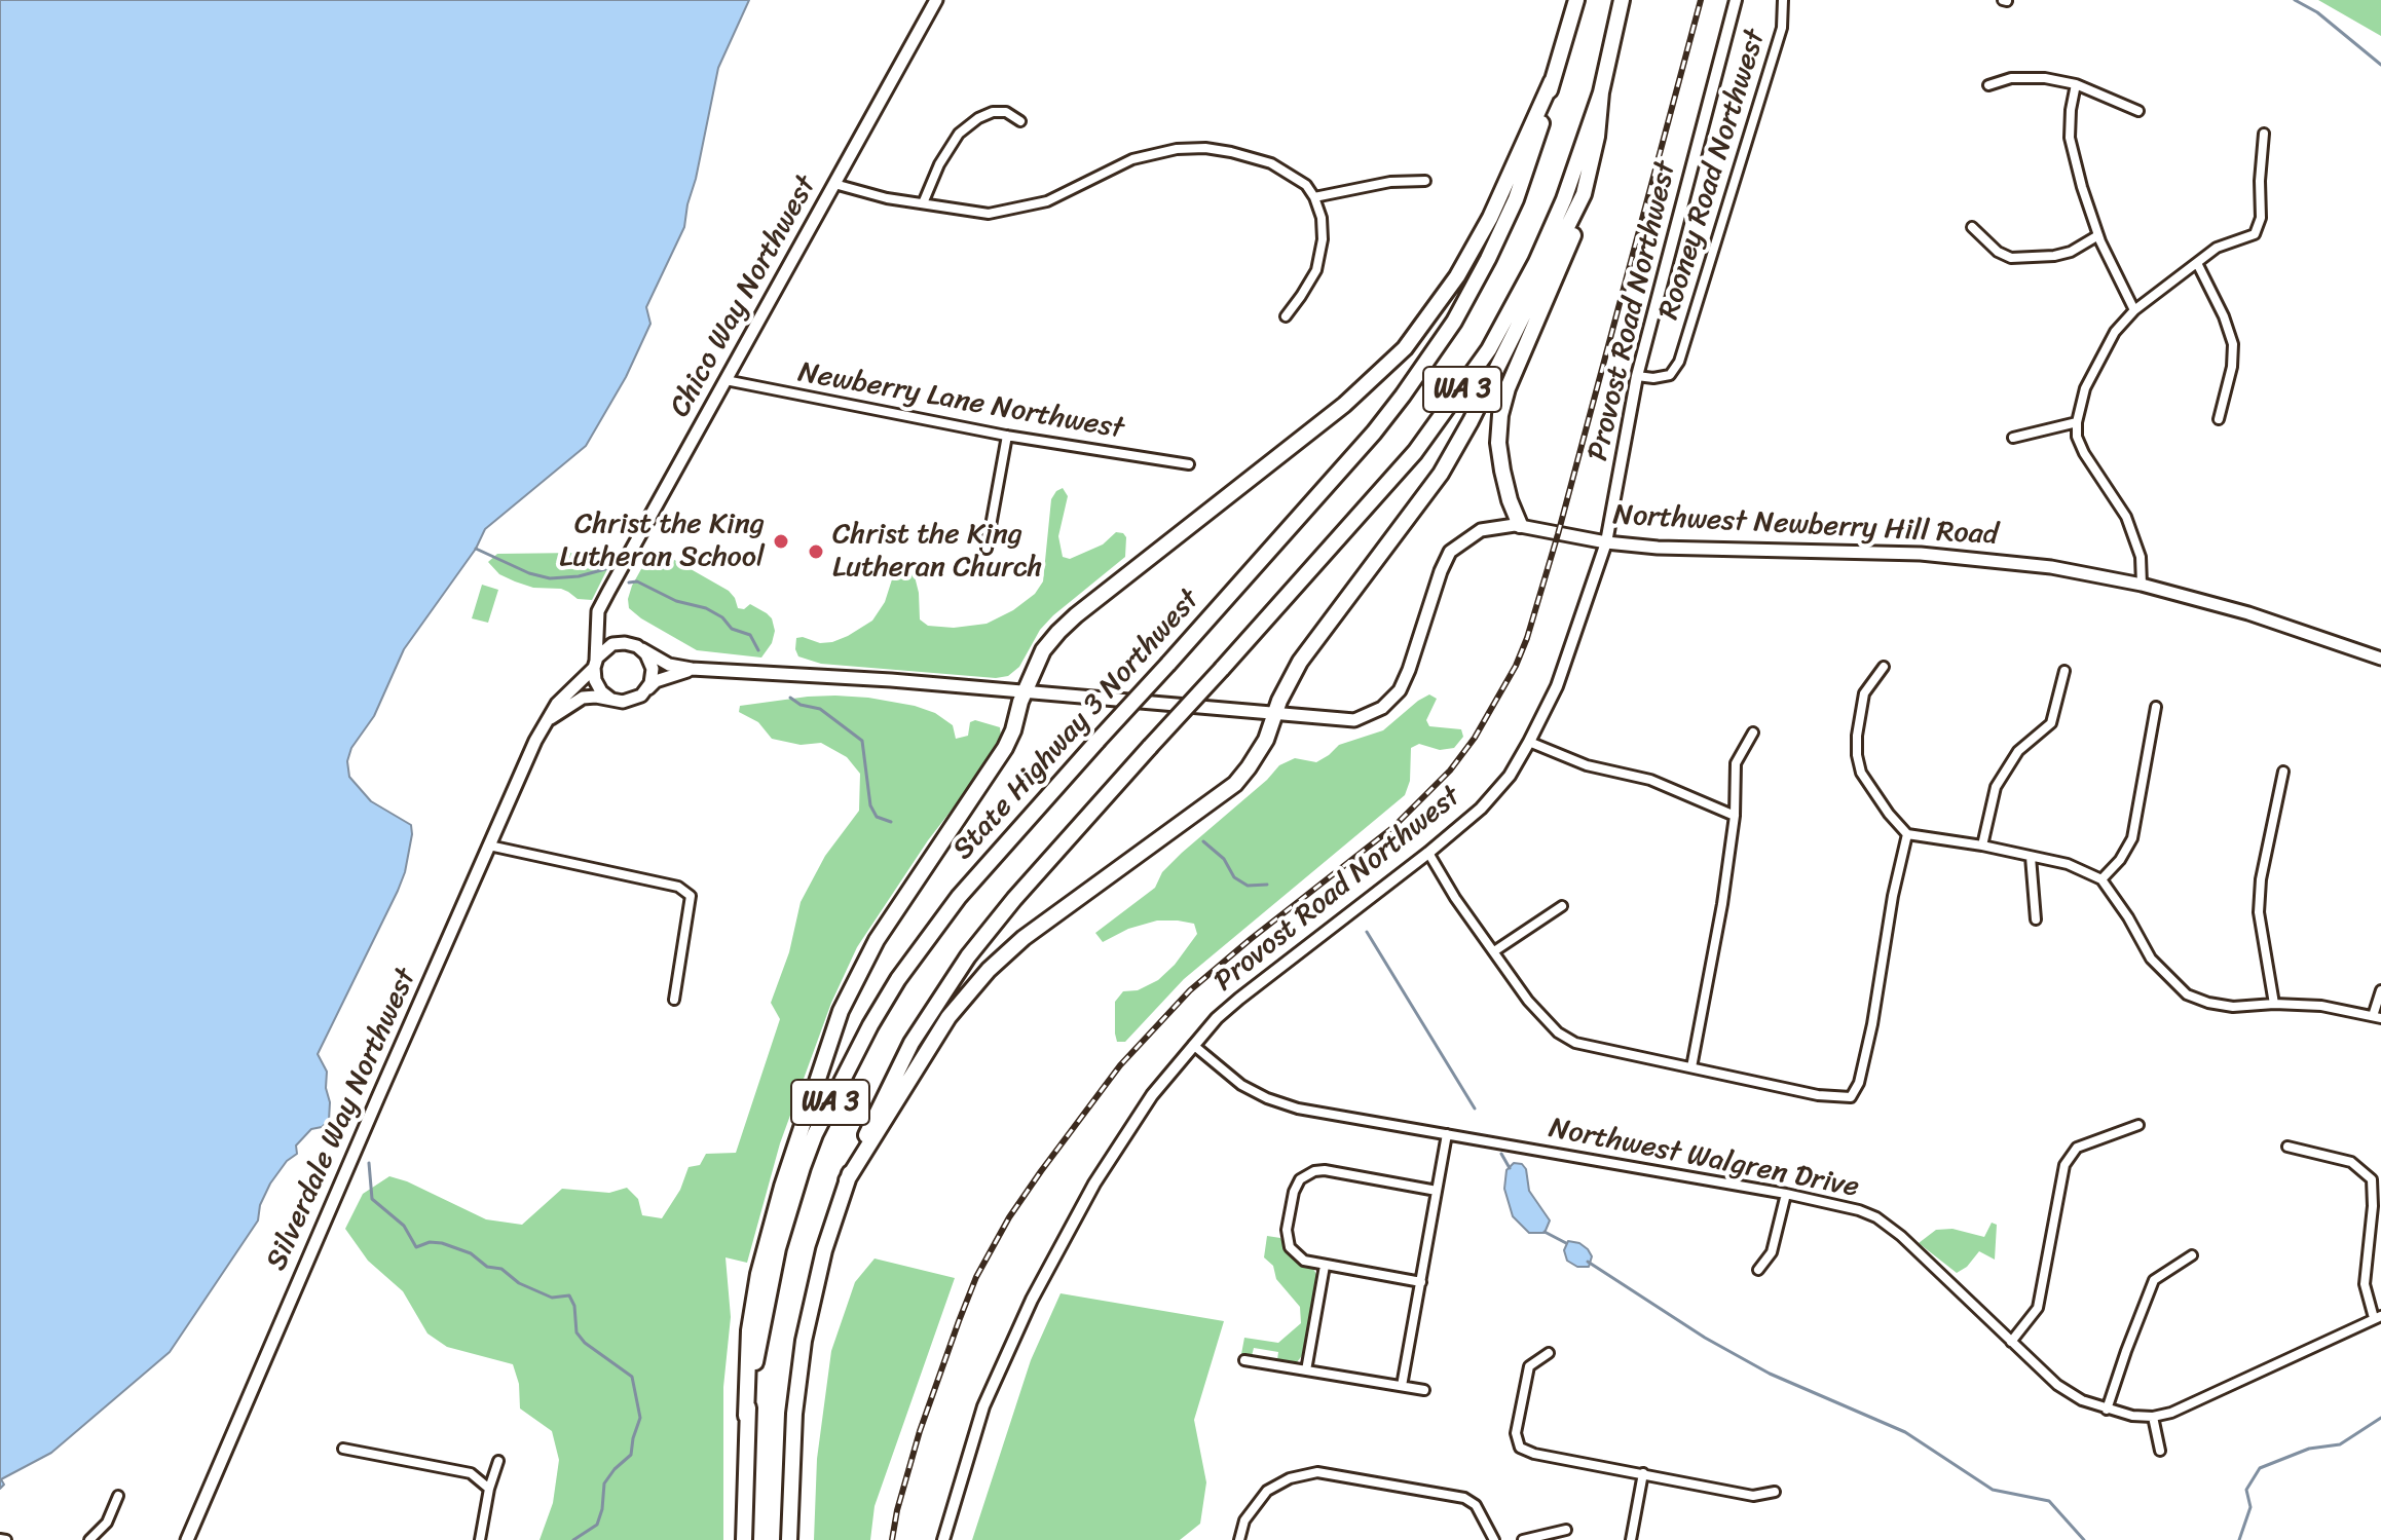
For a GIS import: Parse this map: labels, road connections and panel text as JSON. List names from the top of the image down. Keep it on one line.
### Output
{"streets":{"highway":["WA 3","State Highway 3 Northwest"],"main road":["Chico Way Northwest","Northwest Newberry Hill Road","Silverdale Way Northwest"],"street":["Rooney Road Northwest","Provost Road Northwest","Newberry Lane Northwest","Northwest Walgren Drive"]},"crossings":[["Rooney Road Northwest","Provost Road Northwest"],["Chico Way Northwest","Newberry Lane Northwest"],["Chico Way Northwest","Northwest Newberry Hill Road"],["Chico Way Northwest","Silverdale Way Northwest"],["Provost Road Northwest","Northwest Newberry Hill Road"],["Provost Road Northwest","Northwest Walgren Drive"],["Northwest Newberry Hill Road","Silverdale Way Northwest"]],"places":["Christ the King Lutheran School","Christ the King Lutheran Church"]}
